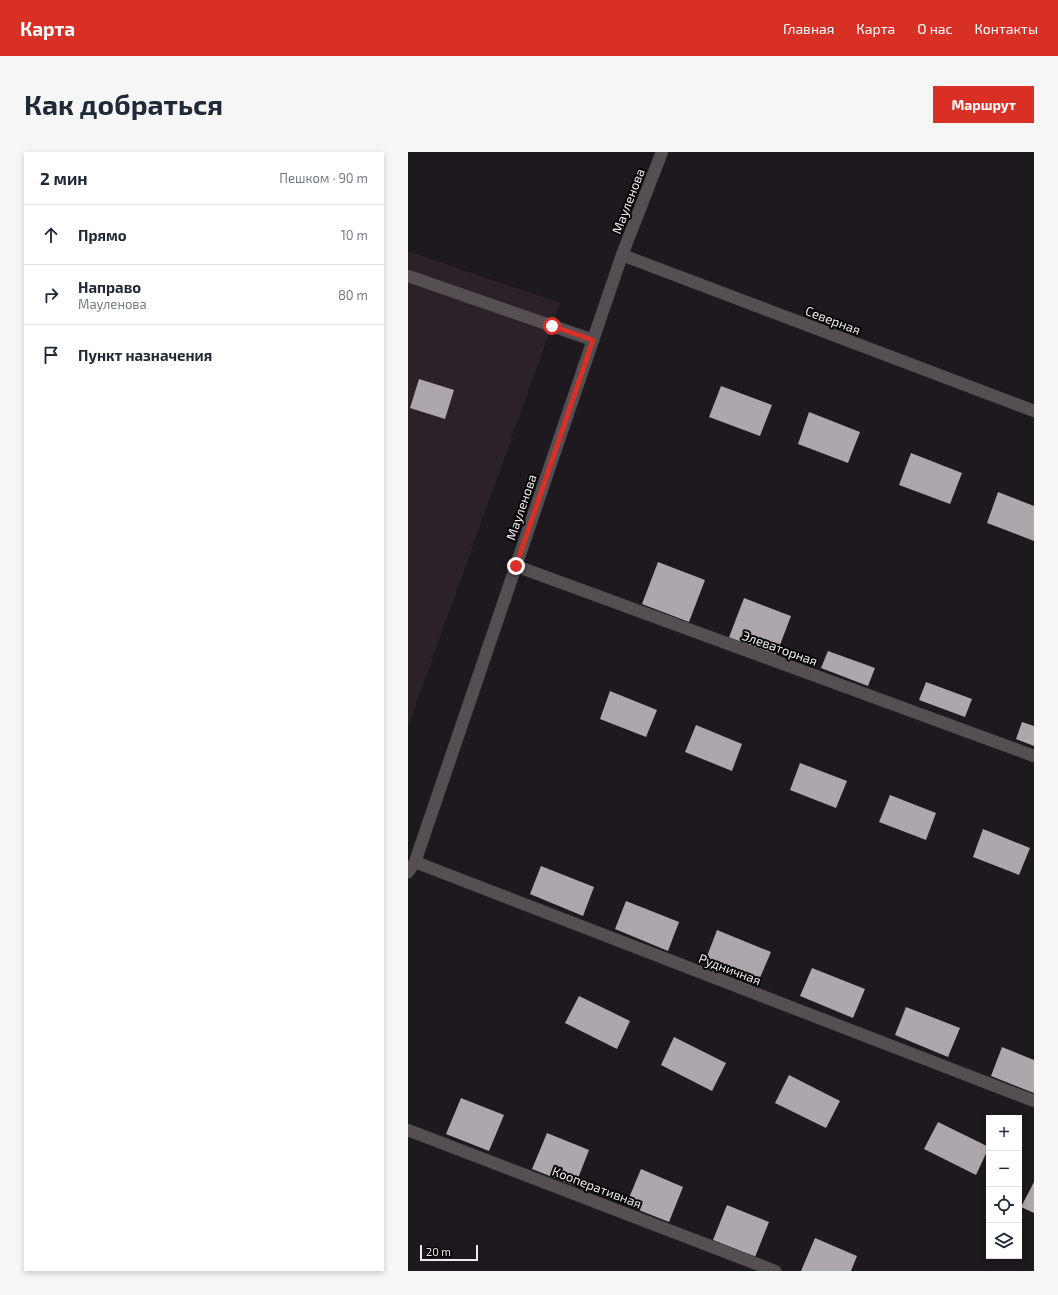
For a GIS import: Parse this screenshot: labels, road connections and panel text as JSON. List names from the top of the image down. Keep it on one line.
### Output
{"streets":{"street":["Мауленова","Северная","Элеваторная","Рудничная","Кооперативная"]},"crossings":[["Мауленова","Северная"],["Мауленова","Элеваторная"],["Мауленова","Рудничная"]],"scale_bar":"20 m","page":{"header":"Карта","nav":["Главная","Карта","О нас","Контакты"],"buttons":"Маршрут","title":"Как добраться","heading":["2 мин","Пешком · 90 m"],"list":[["Прямо","10 m"],["Направо","Мауленова","80 m"],"Пункт назначения"],"map_buttons":["+","−"],"scale":"20 m"}}
